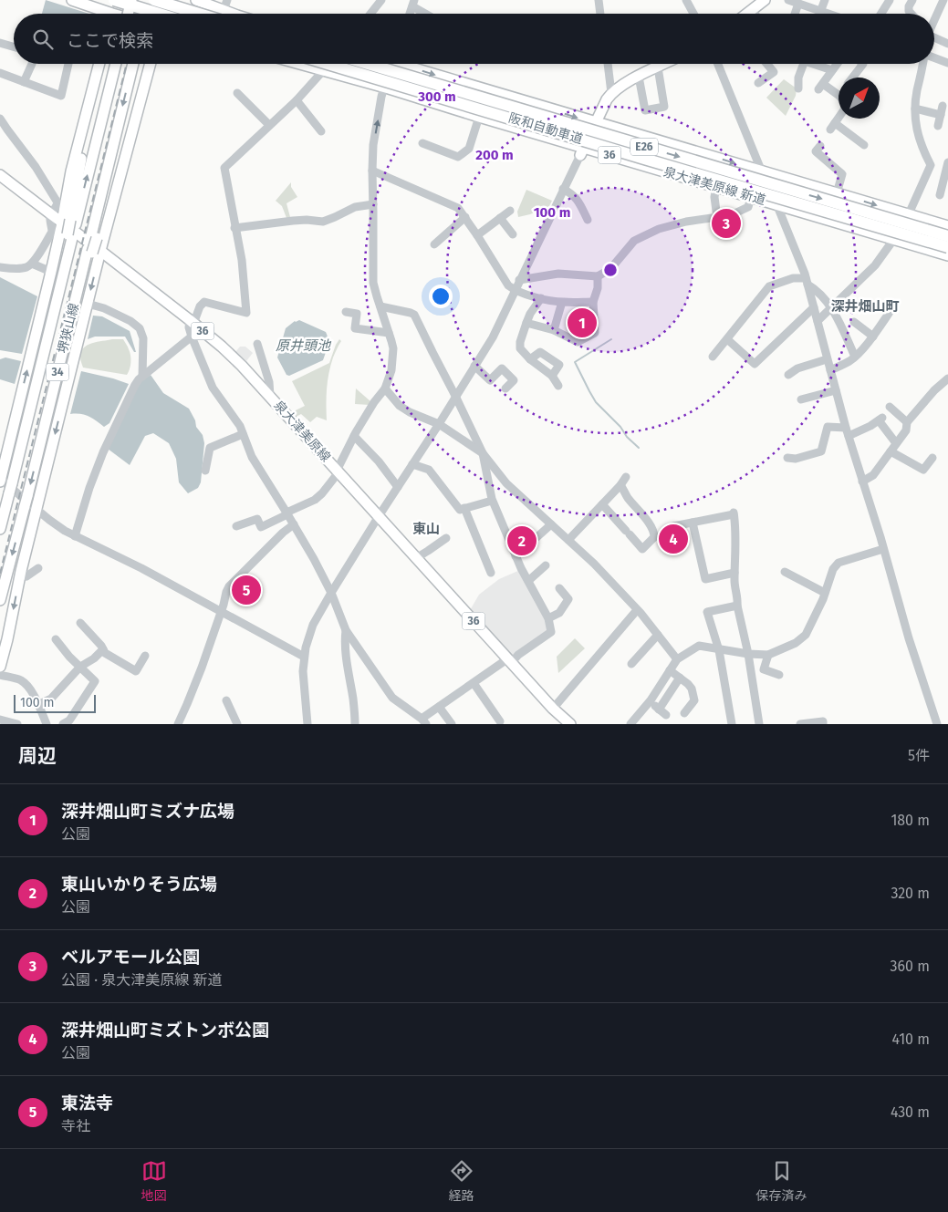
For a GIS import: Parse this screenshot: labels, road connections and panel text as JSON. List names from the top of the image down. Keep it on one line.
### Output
{"streets":{"highway":["阪和自動車道","E26"],"main road":["36","泉大津美原線 新道","堺狭山線","34","泉大津美原線"]},"crossings":[["堺狭山線","泉大津美原線"]],"districts":["深井畑山町","東山"],"water":["原井頭池"],"scale_bar":"100 m","north":"top right","page":{"search":"ここで検索","pins":["3","1","4","2","5"],"scale":"100 m","heading":["周辺","5件"],"list":[{"mark":"1","name":"深井畑山町ミズナ広場","note":"公園","value":"180 m"},{"mark":"2","name":"東山いかりそう広場","note":"公園","value":"320 m"},{"mark":"3","name":"ベルアモール公園","note":"公園 · 泉大津美原線 新道","value":"360 m"},{"mark":"4","name":"深井畑山町ミズトンボ公園","note":"公園","value":"410 m"},{"mark":"5","name":"東法寺","note":"寺社","value":"430 m"}],"nav":["地図","経路","保存済み"]},"rings":["300 m","200 m","100 m"]}
